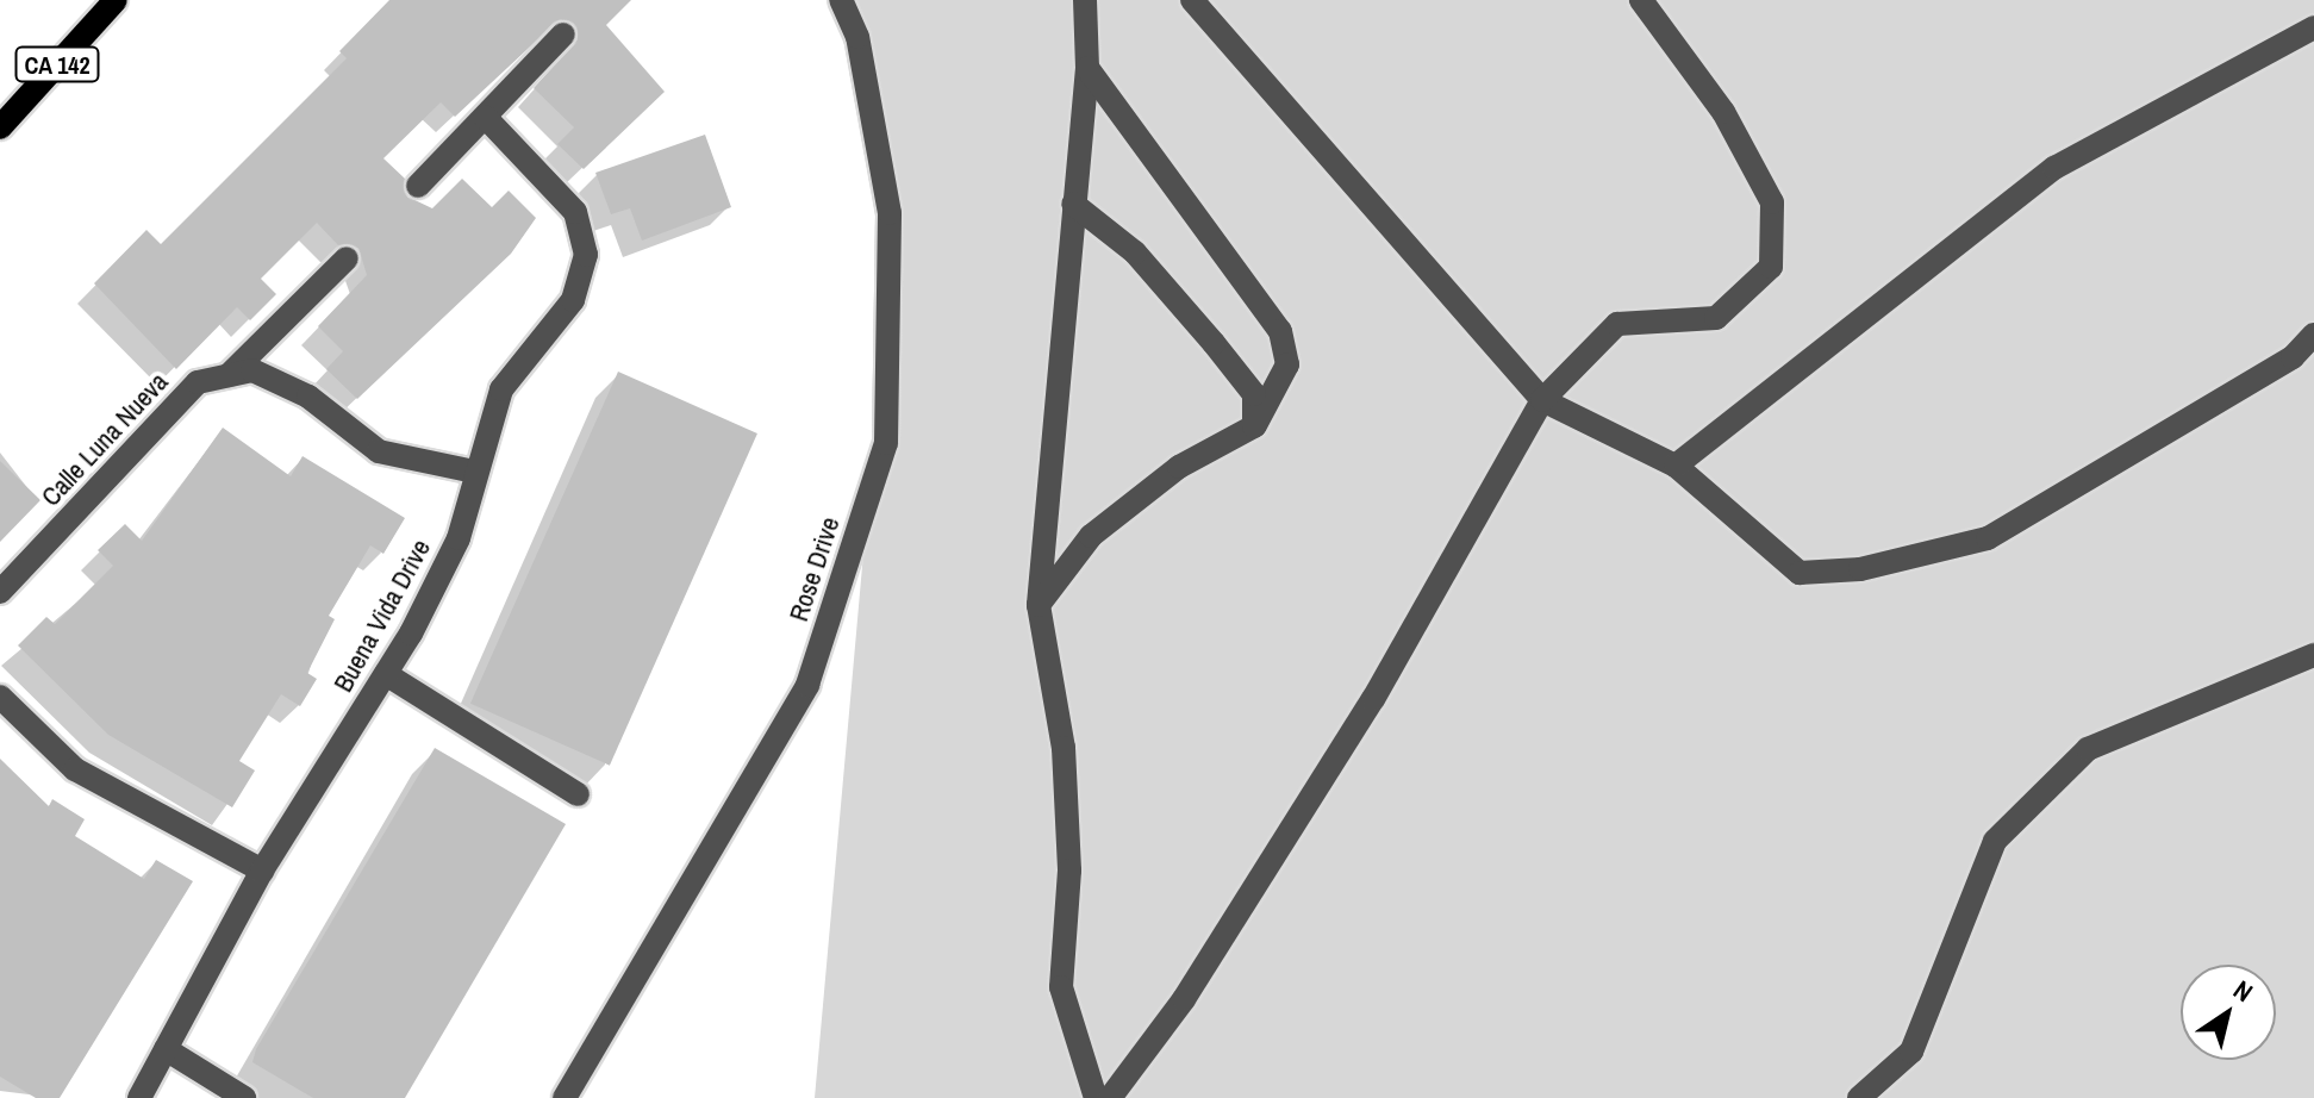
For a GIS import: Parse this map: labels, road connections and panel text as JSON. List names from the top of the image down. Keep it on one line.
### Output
{"streets":{"main road":["CA 142"],"street":["Calle Luna Nueva","Rose Drive","Buena Vida Drive"]},"crossings":[["Calle Luna Nueva","Buena Vida Drive"]],"north":"top right"}
